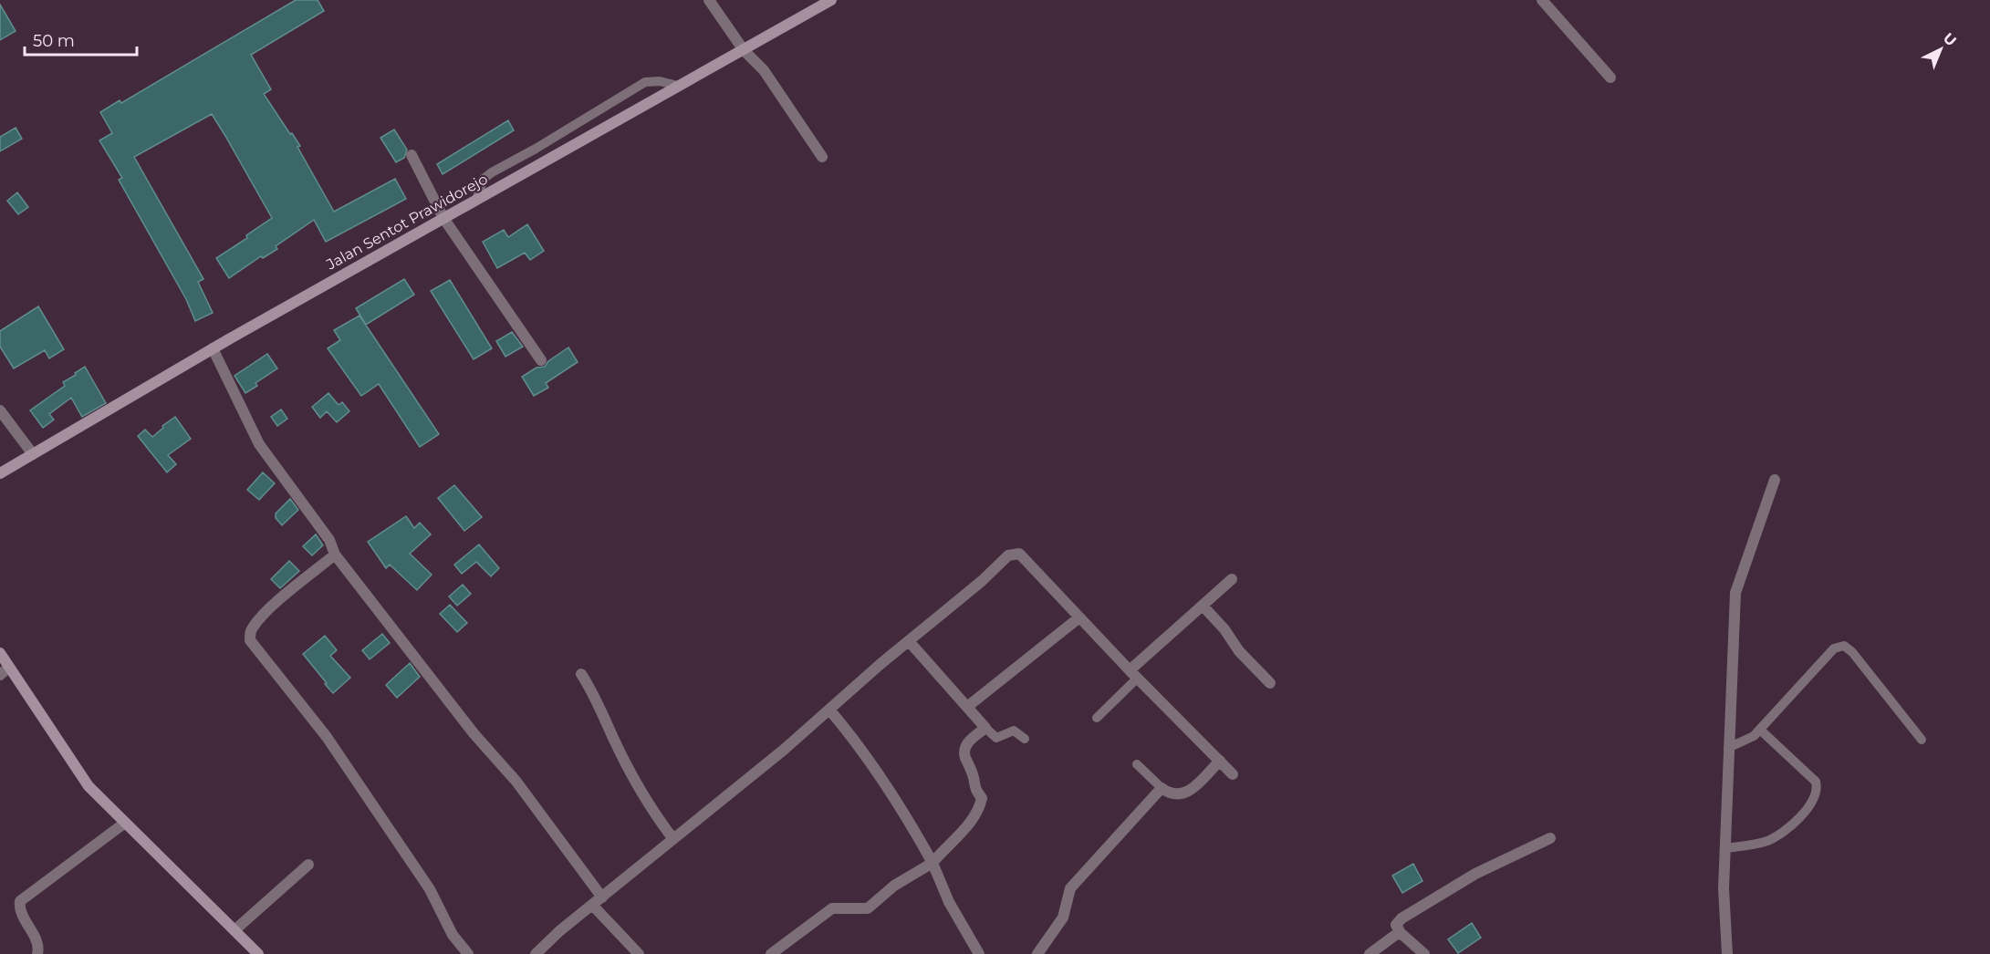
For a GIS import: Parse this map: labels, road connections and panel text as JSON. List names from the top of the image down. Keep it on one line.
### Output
{"streets":{"main road":["Jalan Sentot Prawidorejo"]},"scale_bar":"50 m","north":"top right"}
